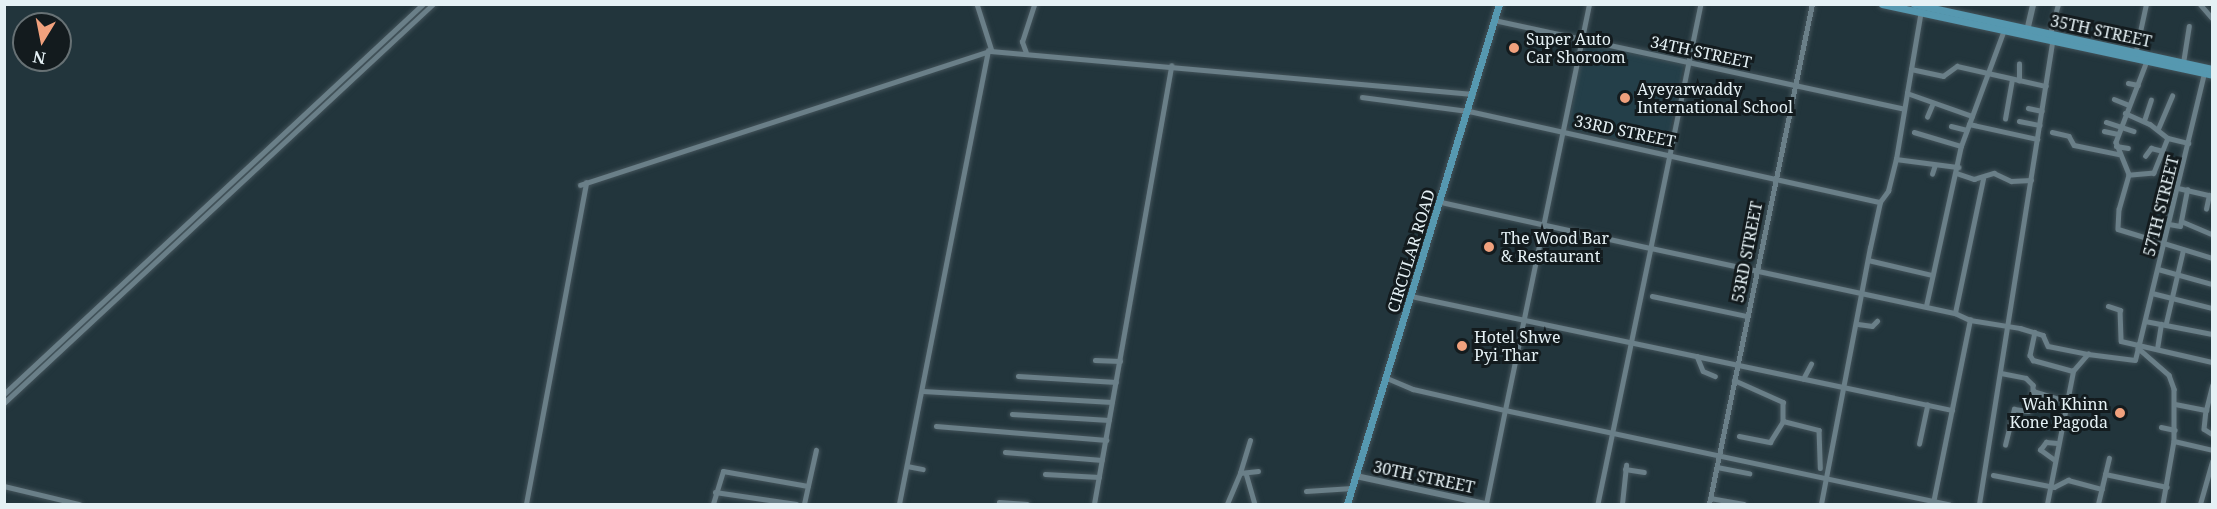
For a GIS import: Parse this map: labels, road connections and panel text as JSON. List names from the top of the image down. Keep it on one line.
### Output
{"streets":{"main road":["35TH STREET","CIRCULAR ROAD","30TH STREET"],"street":["34TH STREET","33RD STREET","57TH STREET","53RD STREET"]},"crossings":[["35TH STREET","57TH STREET"],["34TH STREET","CIRCULAR ROAD"],["34TH STREET","53RD STREET"],["33RD STREET","CIRCULAR ROAD"],["33RD STREET","53RD STREET"],["CIRCULAR ROAD","30TH STREET"]],"places":["Super Auto Car Shoroom","Ayeyarwaddy International School","The Wood Bar & Restaurant","Hotel Shwe Pyi Thar","Wah Khinn Kone Pagoda"],"north":"bottom"}
